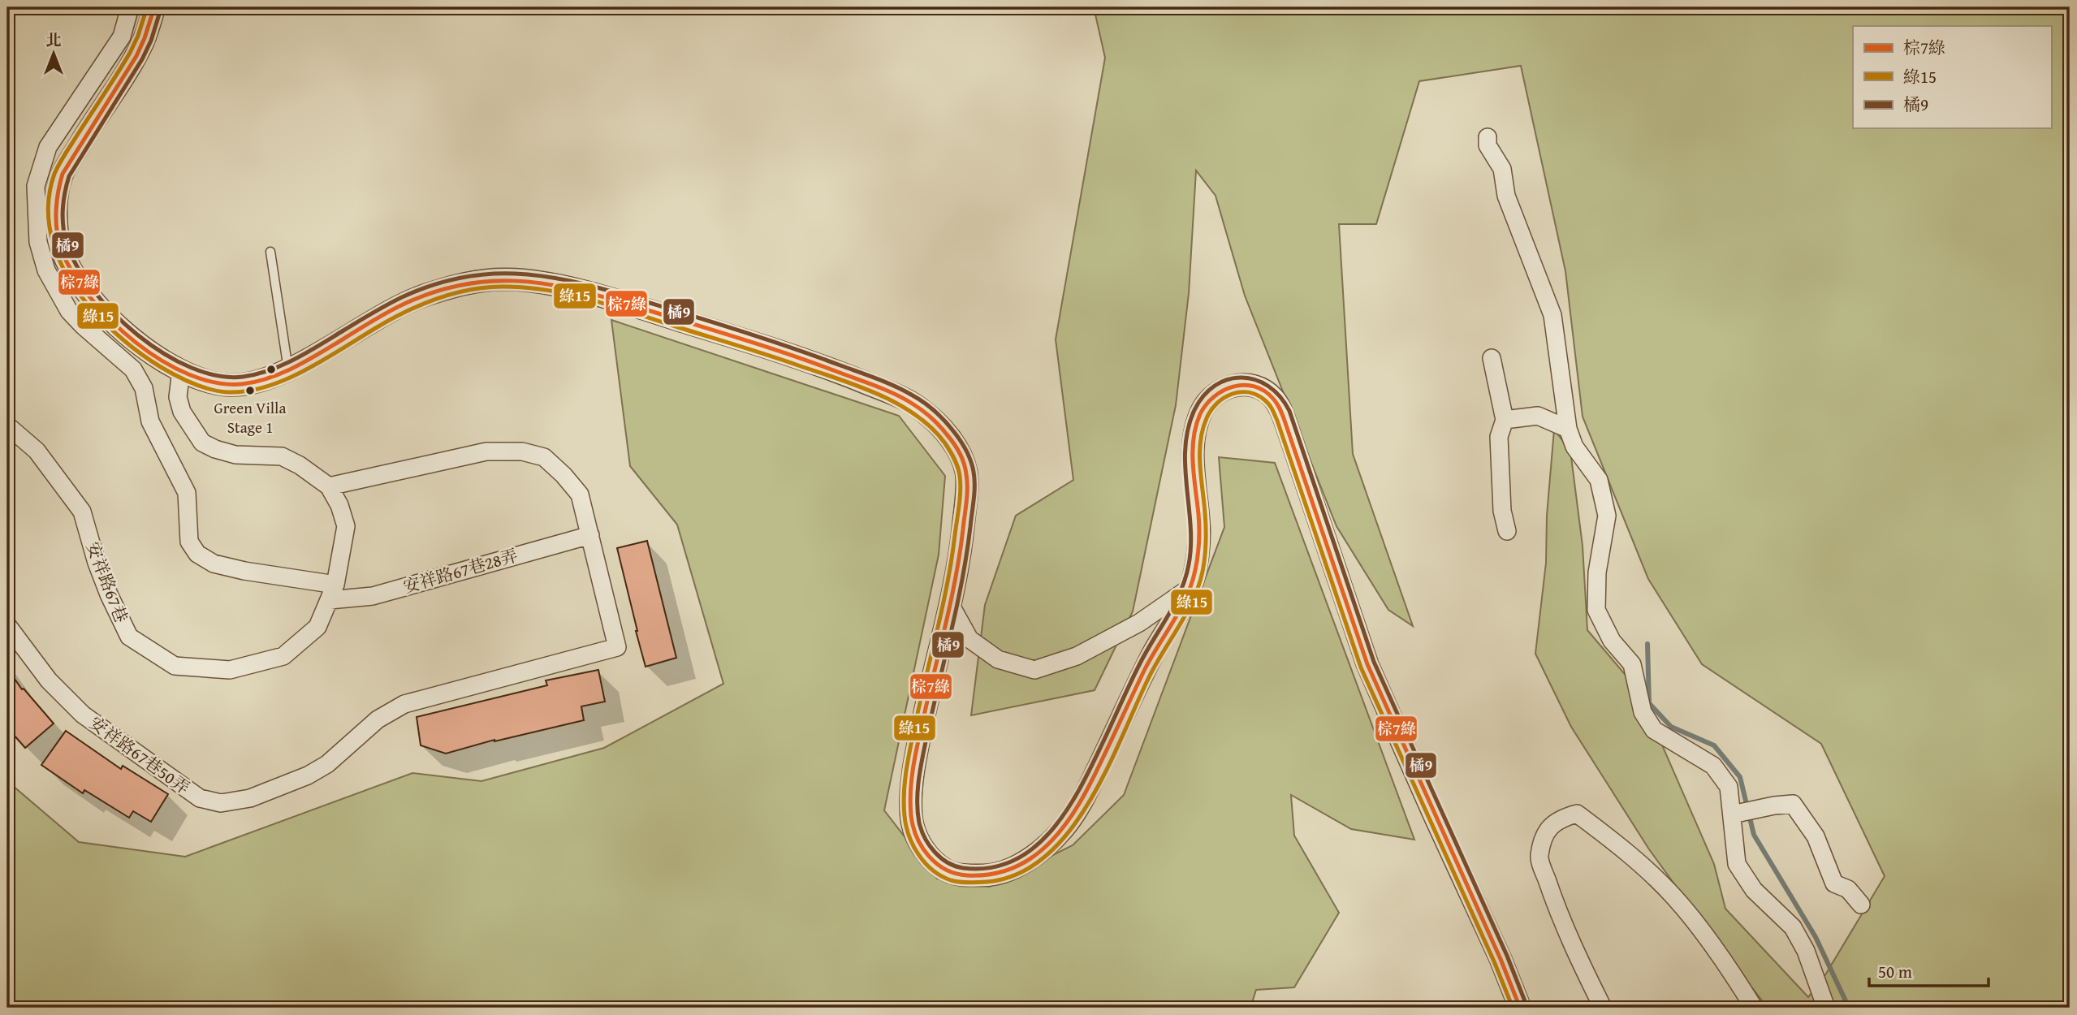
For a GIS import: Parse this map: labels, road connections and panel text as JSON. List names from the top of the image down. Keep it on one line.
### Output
{"streets":{"street":["安祥路67巷28弄","安祥路67巷","安祥路67巷50弄"]},"crossings":[["安祥路67巷28弄","安祥路67巷"],["安祥路67巷28弄","安祥路67巷50弄"]],"places":["Green Villa Stage 1"],"lines":["transit line 棕7綠","transit line 綠15","transit line 橘9"],"legend":["棕7綠","綠15","橘9"],"scale_bar":"50 m","north":"top"}
